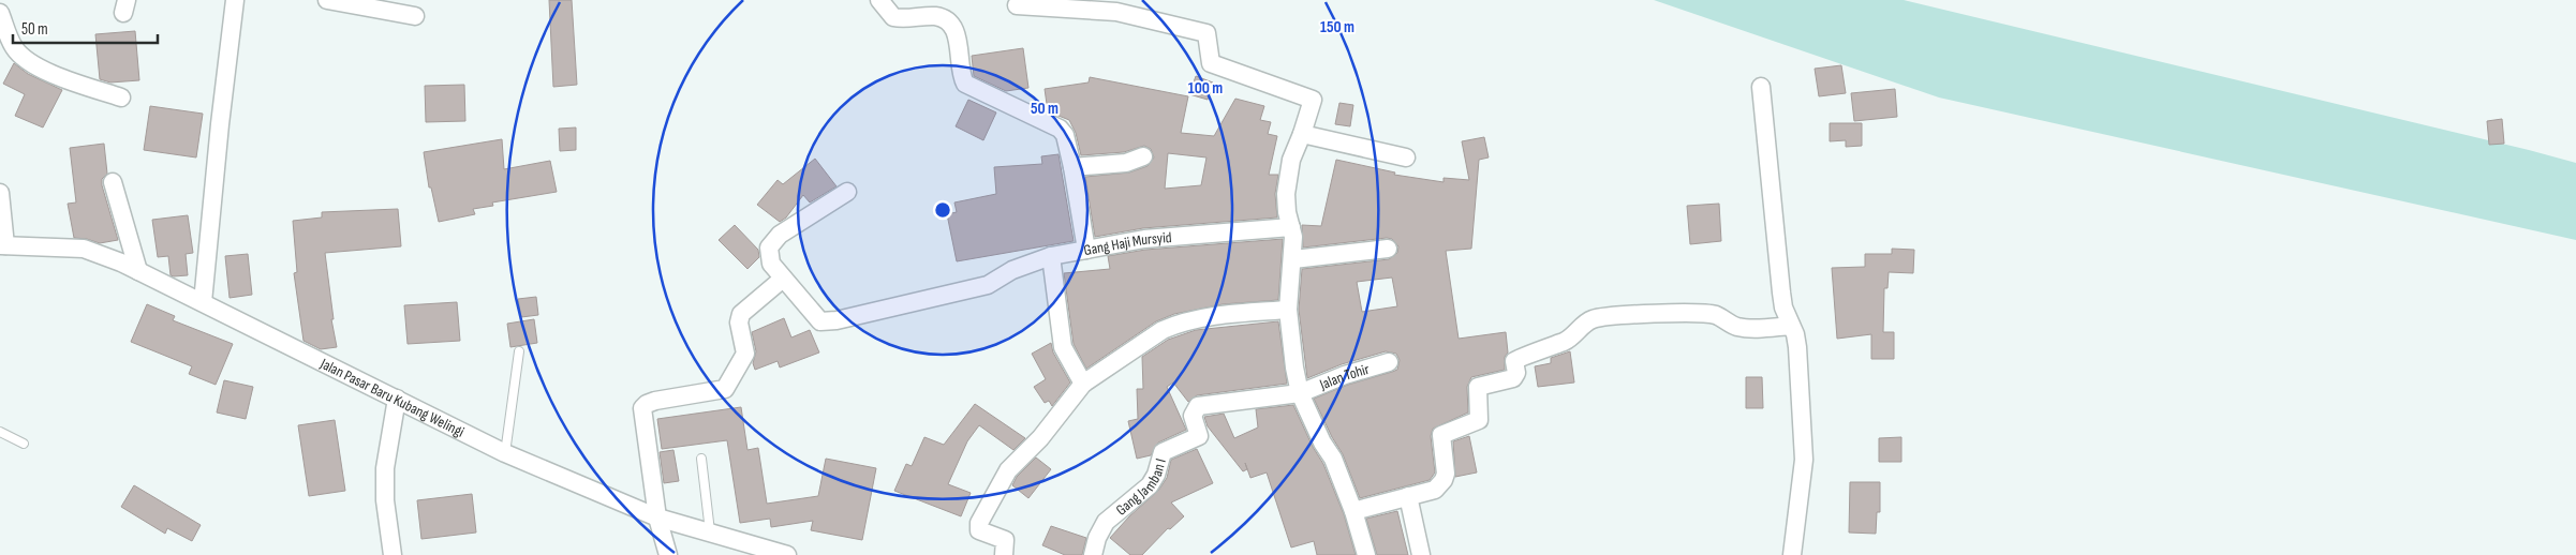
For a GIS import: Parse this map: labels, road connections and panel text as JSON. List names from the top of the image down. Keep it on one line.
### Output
{"streets":{"street":["Gang Haji Mursyid","Jalan Tohir","Jalan Pasar Baru Kubang Welingi","Gang Jamban I"]},"crossings":[["Jalan Tohir","Gang Jamban I"]],"scale_bar":"50 m","rings":["150 m","100 m","50 m"]}
